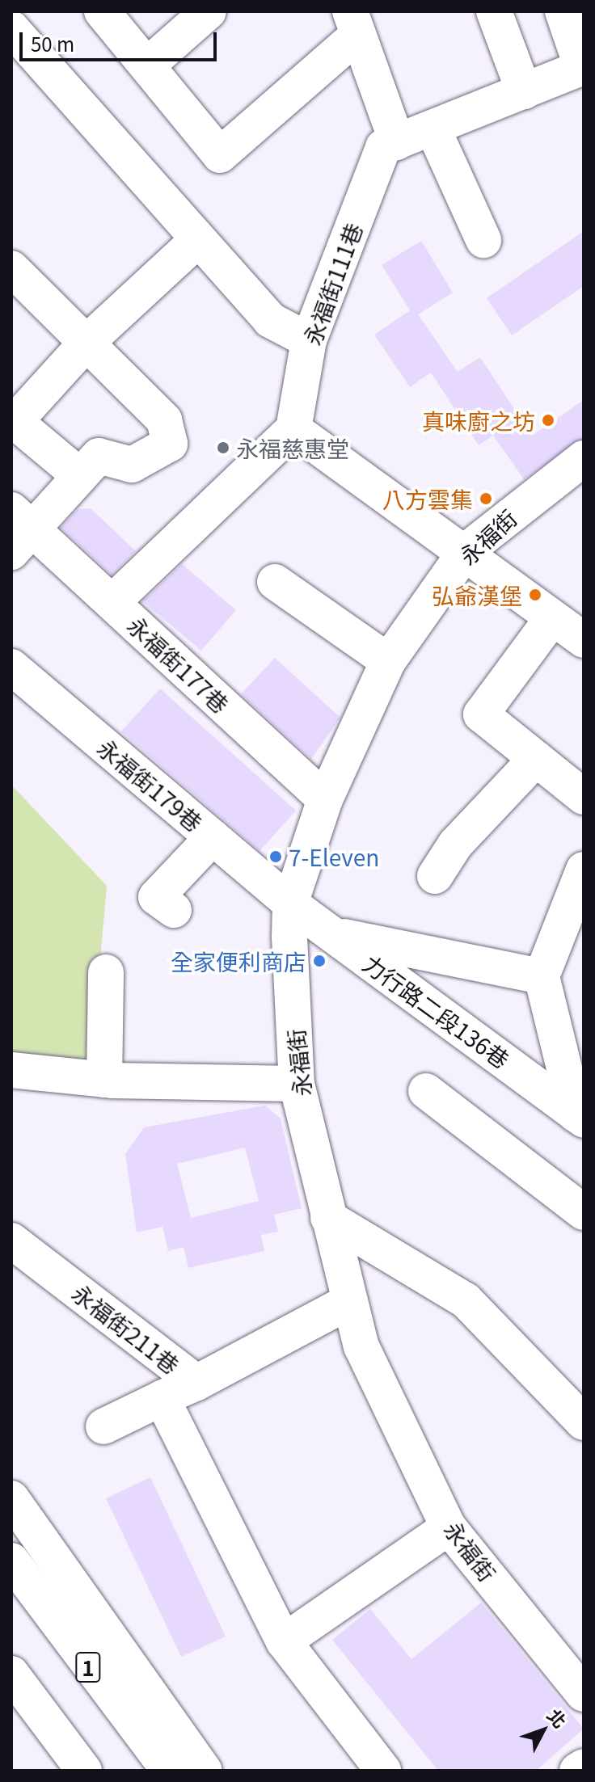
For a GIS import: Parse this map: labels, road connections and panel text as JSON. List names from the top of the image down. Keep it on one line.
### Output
{"streets":{"main road":["永福街111巷","永福街","永福街177巷","永福街179巷","力行路二段136巷","永福街211巷","1"]},"crossings":[["永福街","永福街177巷"],["永福街","永福街179巷"],["永福街","力行路二段136巷"],["永福街","永福街211巷"],["永福街179巷","力行路二段136巷"]],"places":["真味廚之坊","永福慈惠堂","八方雲集","弘爺漢堡","7-Eleven","全家便利商店"],"scale_bar":"50 m","north":"top right"}
